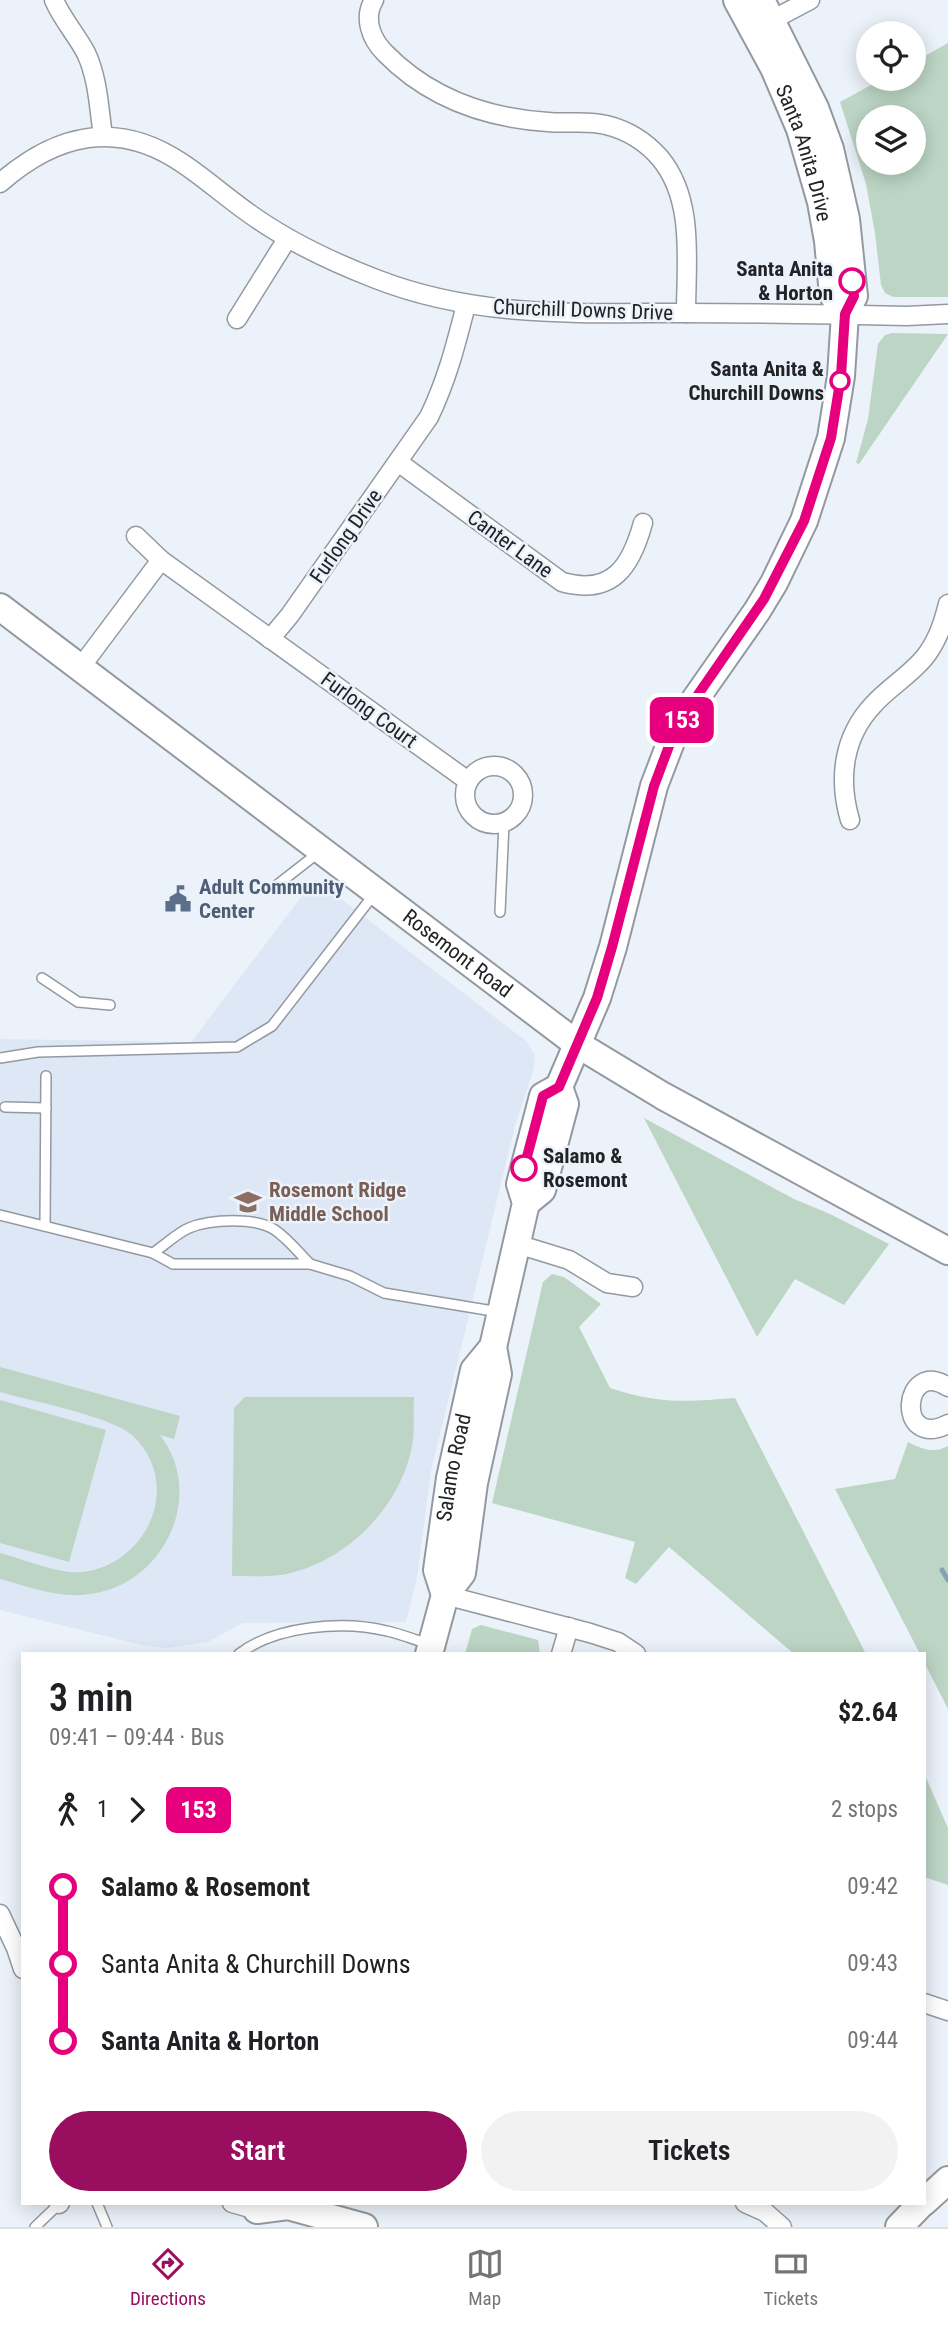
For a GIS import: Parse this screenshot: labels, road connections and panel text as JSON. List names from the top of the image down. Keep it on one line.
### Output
{"streets":{"main road":["Santa Anita Drive","Rosemont Road","Salamo Road"],"street":["Churchill Downs Drive","Furlong Drive","Canter Lane","Furlong Court"]},"crossings":[["Santa Anita Drive","Churchill Downs Drive"],["Santa Anita Drive","Rosemont Road"],["Santa Anita Drive","Salamo Road"],["Churchill Downs Drive","Furlong Drive"],["Furlong Drive","Canter Lane"],["Furlong Drive","Furlong Court"],["Rosemont Road","Salamo Road"]],"places":{"other":["Santa Anita & Horton","Santa Anita & Churchill Downs","Salamo & Rosemont"],"public building":["Adult Community Center"],"school or university":["Rosemont Ridge Middle School"]},"lines":["bus line 153"],"page":{"on_map":"153","heading":["3 min","09:41 – 09:44 · Bus","$2.64"],"legs":["1","153","2 stops"],"list":[{"name":"Salamo & Rosemont","value":"09:42"},{"name":"Santa Anita & Churchill Downs","value":"09:43"},{"name":"Santa Anita & Horton","value":"09:44"}],"buttons":["Start","Tickets"],"tabs":["Directions","Map","Tickets"]}}
